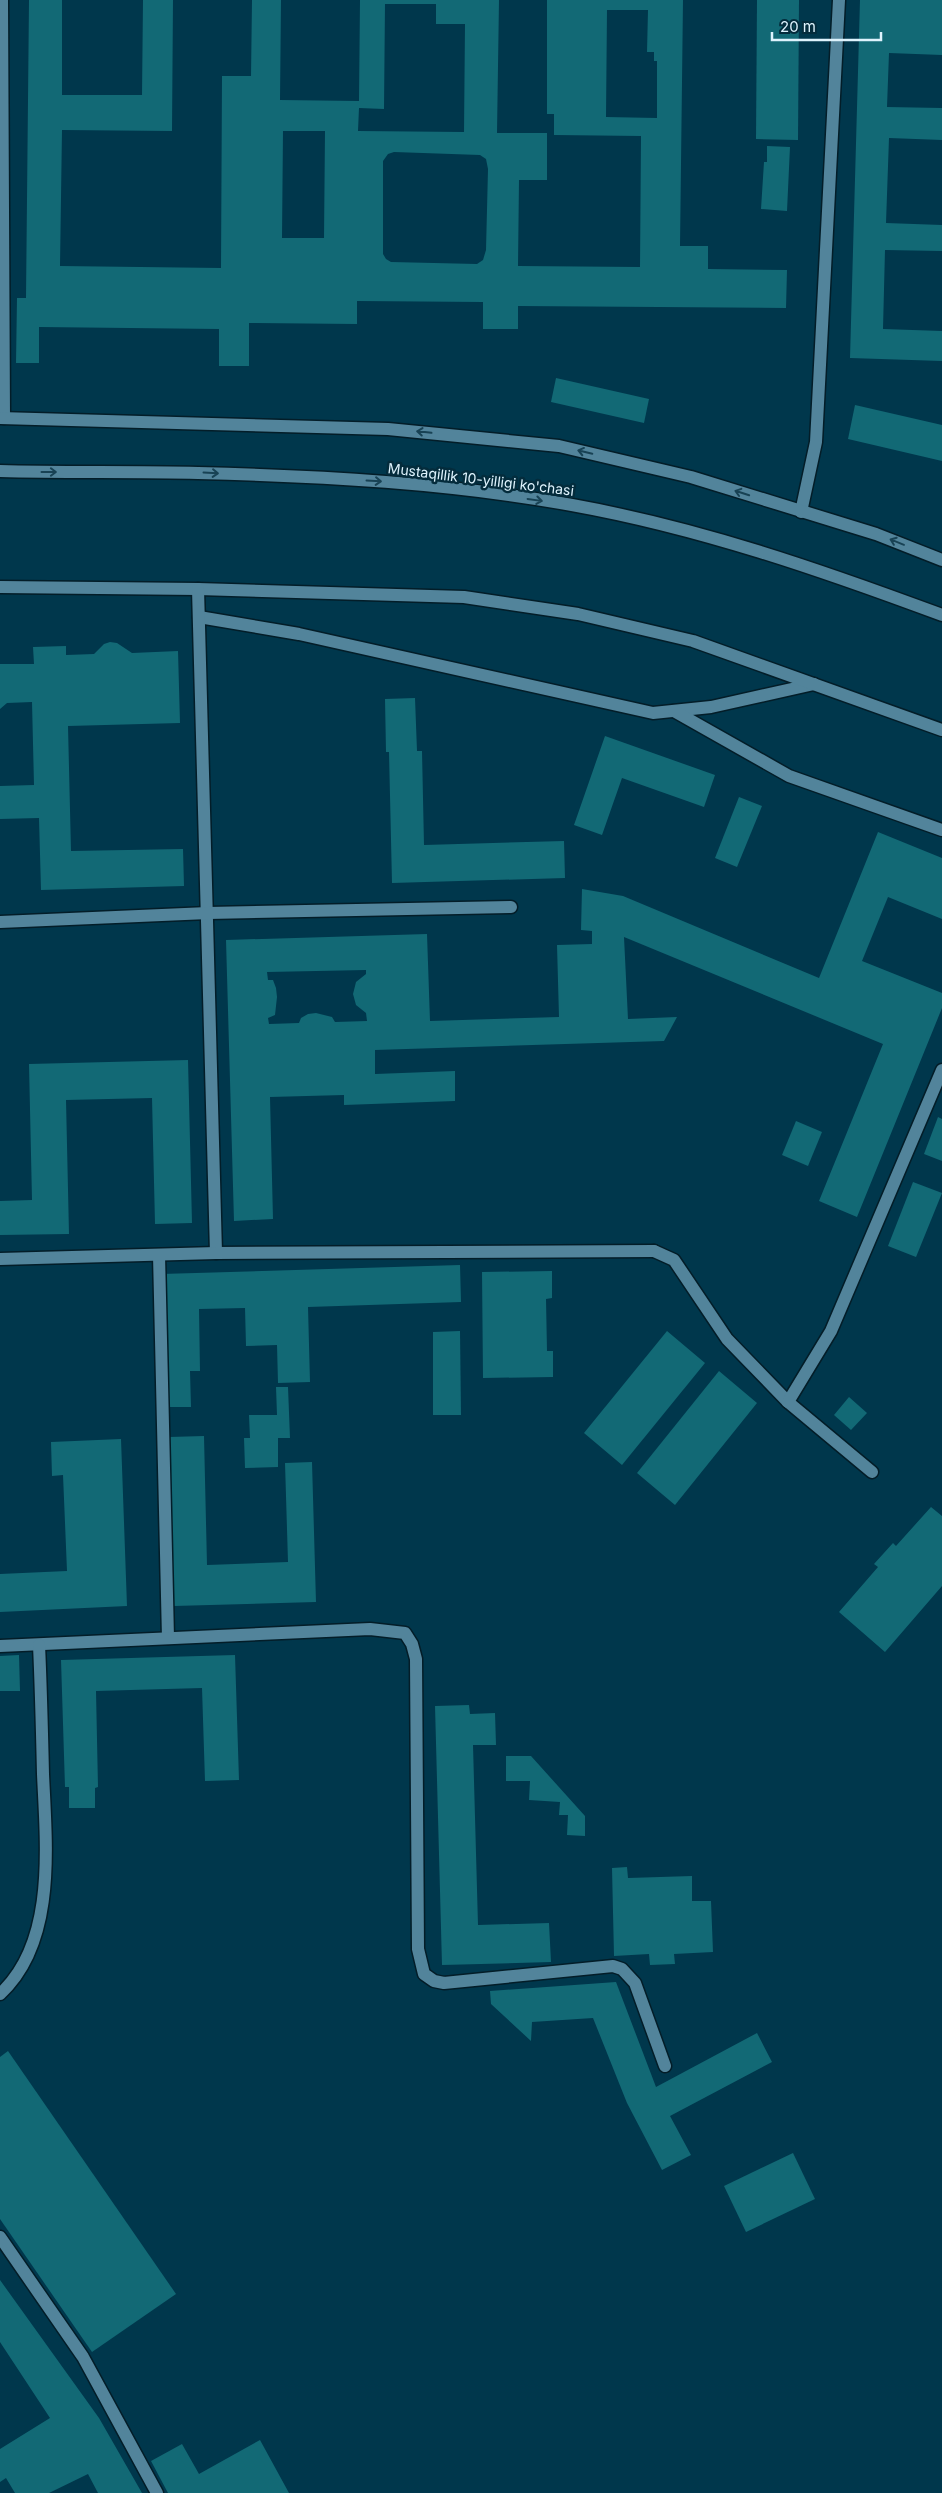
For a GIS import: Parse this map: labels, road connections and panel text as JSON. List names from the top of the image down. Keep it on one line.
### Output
{"streets":{"street":["Mustaqillik 10-yilligi ko'chasi"]},"scale_bar":"20 m"}
